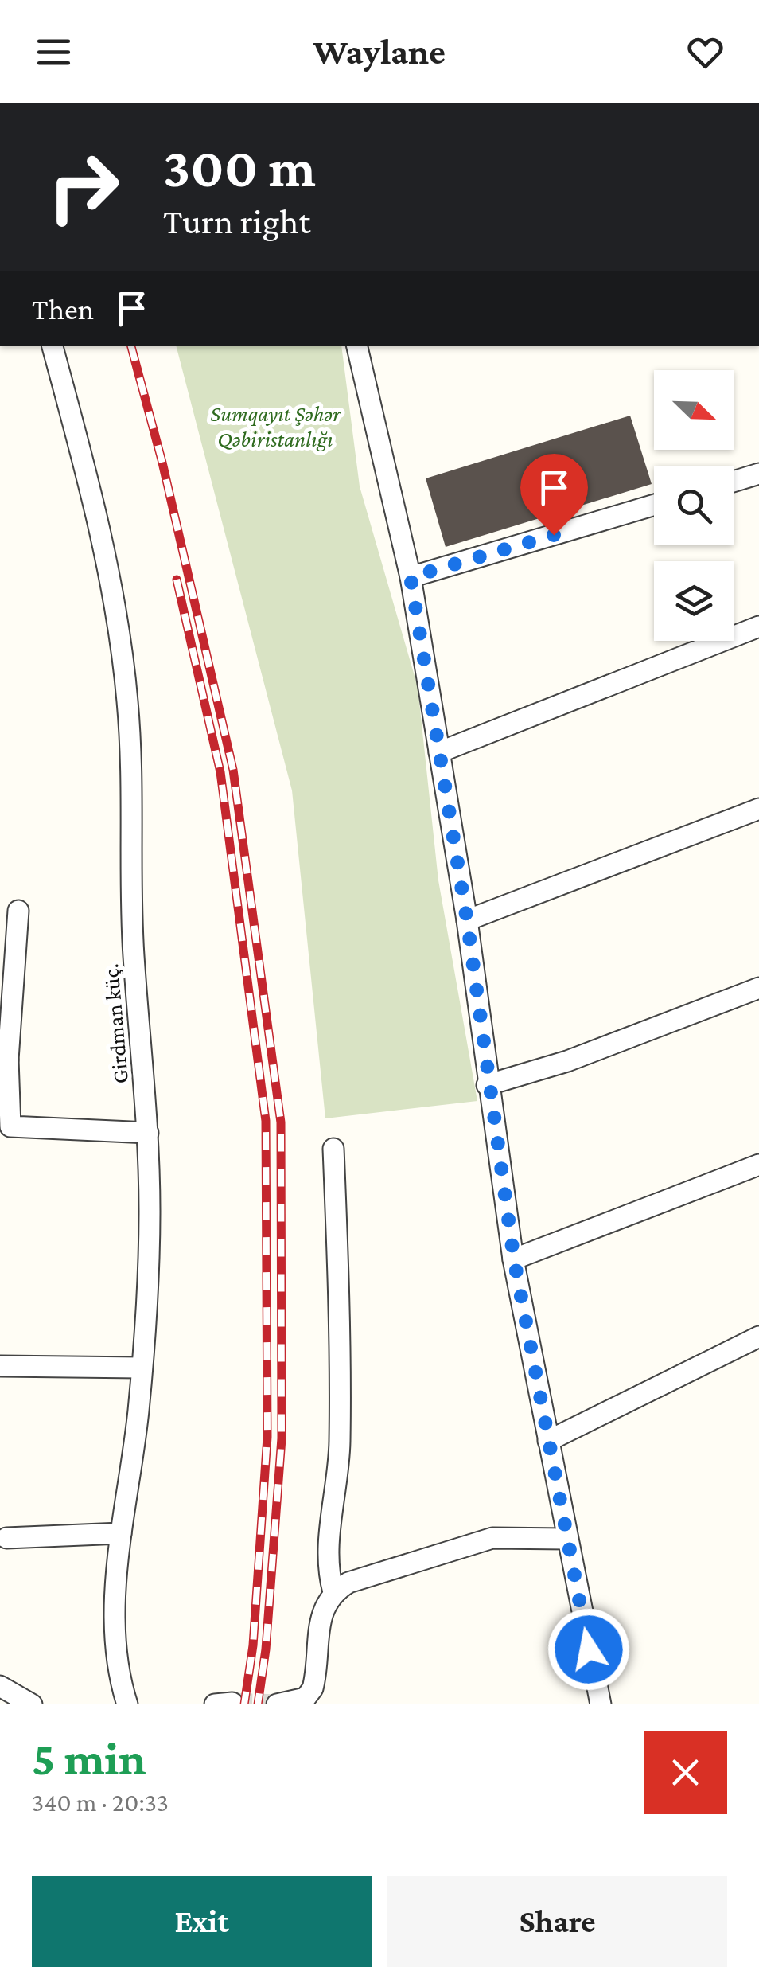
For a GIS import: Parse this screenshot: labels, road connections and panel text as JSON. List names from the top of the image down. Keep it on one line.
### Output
{"streets":{"street":["Girdman küç."]},"parks":["Sumqayıt Şəhər Qəbiristanlığı"],"north":"bottom right","page":{"header":"Waylane","turn":["300 m","Turn right"],"then":"Then","heading":["5 min","340 m · 20:33"],"buttons":["Exit","Share"]}}
